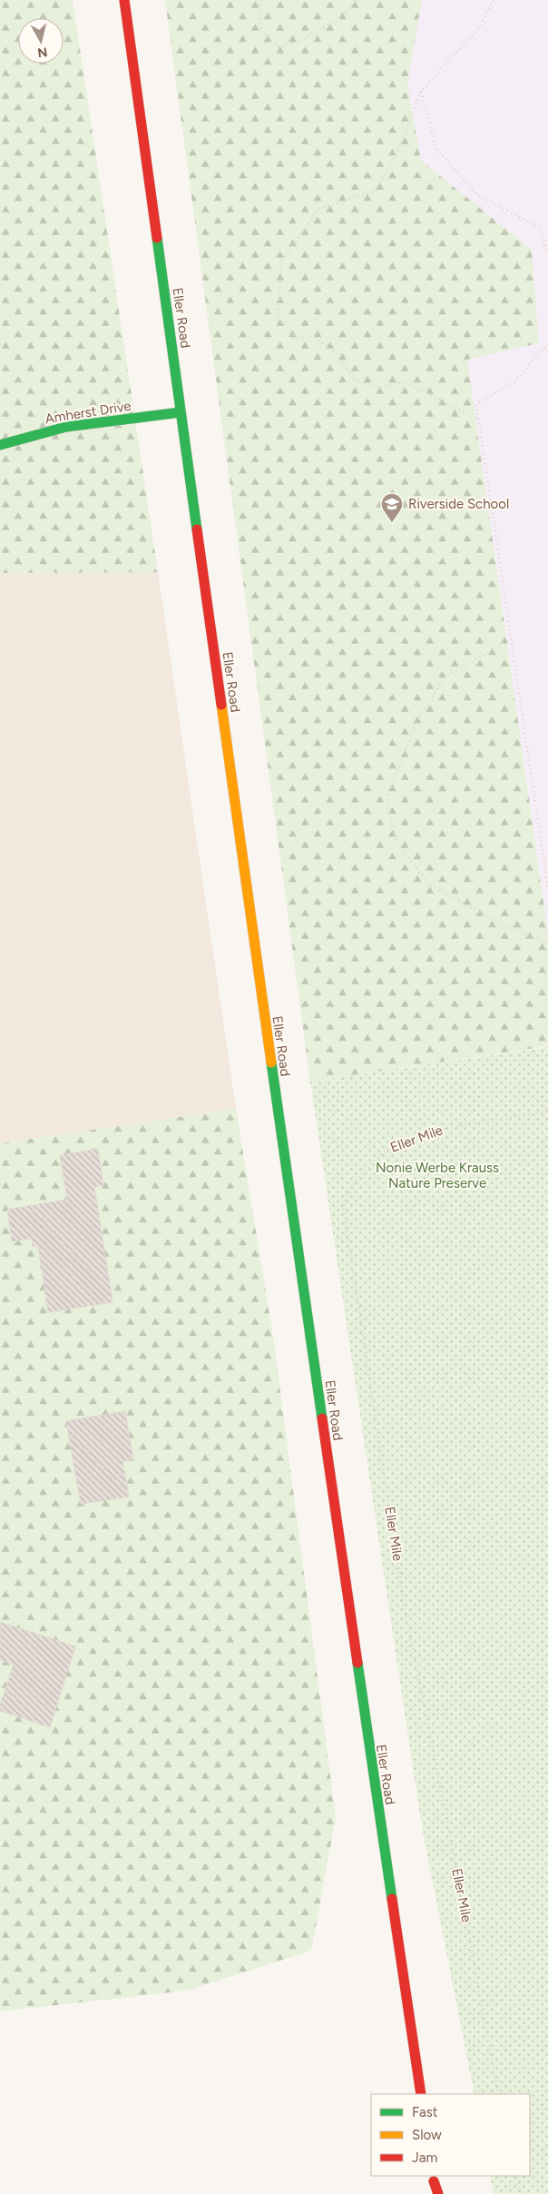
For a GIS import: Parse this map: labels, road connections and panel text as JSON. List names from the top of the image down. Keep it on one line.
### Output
{"streets":{"street":["Eller Road","Amherst Drive"],"path":["Eller Mile"]},"crossings":[["Eller Road","Amherst Drive"]],"parks":["Nonie Werbe Krauss Nature Preserve"],"places":{"school or university":["Riverside School"]},"legend":["Fast","Slow","Jam"],"north":"bottom"}
